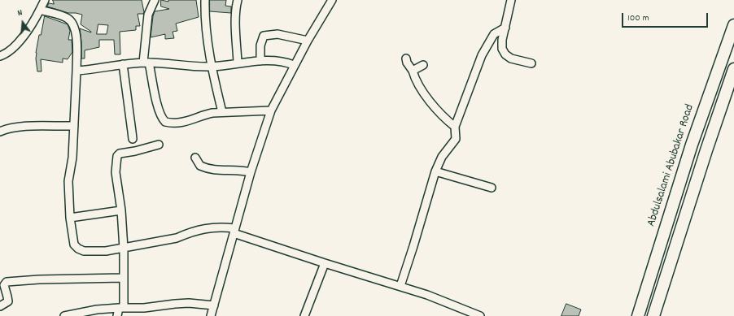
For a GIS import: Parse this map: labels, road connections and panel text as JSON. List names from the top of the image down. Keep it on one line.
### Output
{"streets":{"main road":["Abdulsalami Abubakar Road"]},"scale_bar":"100 m","north":"top"}
